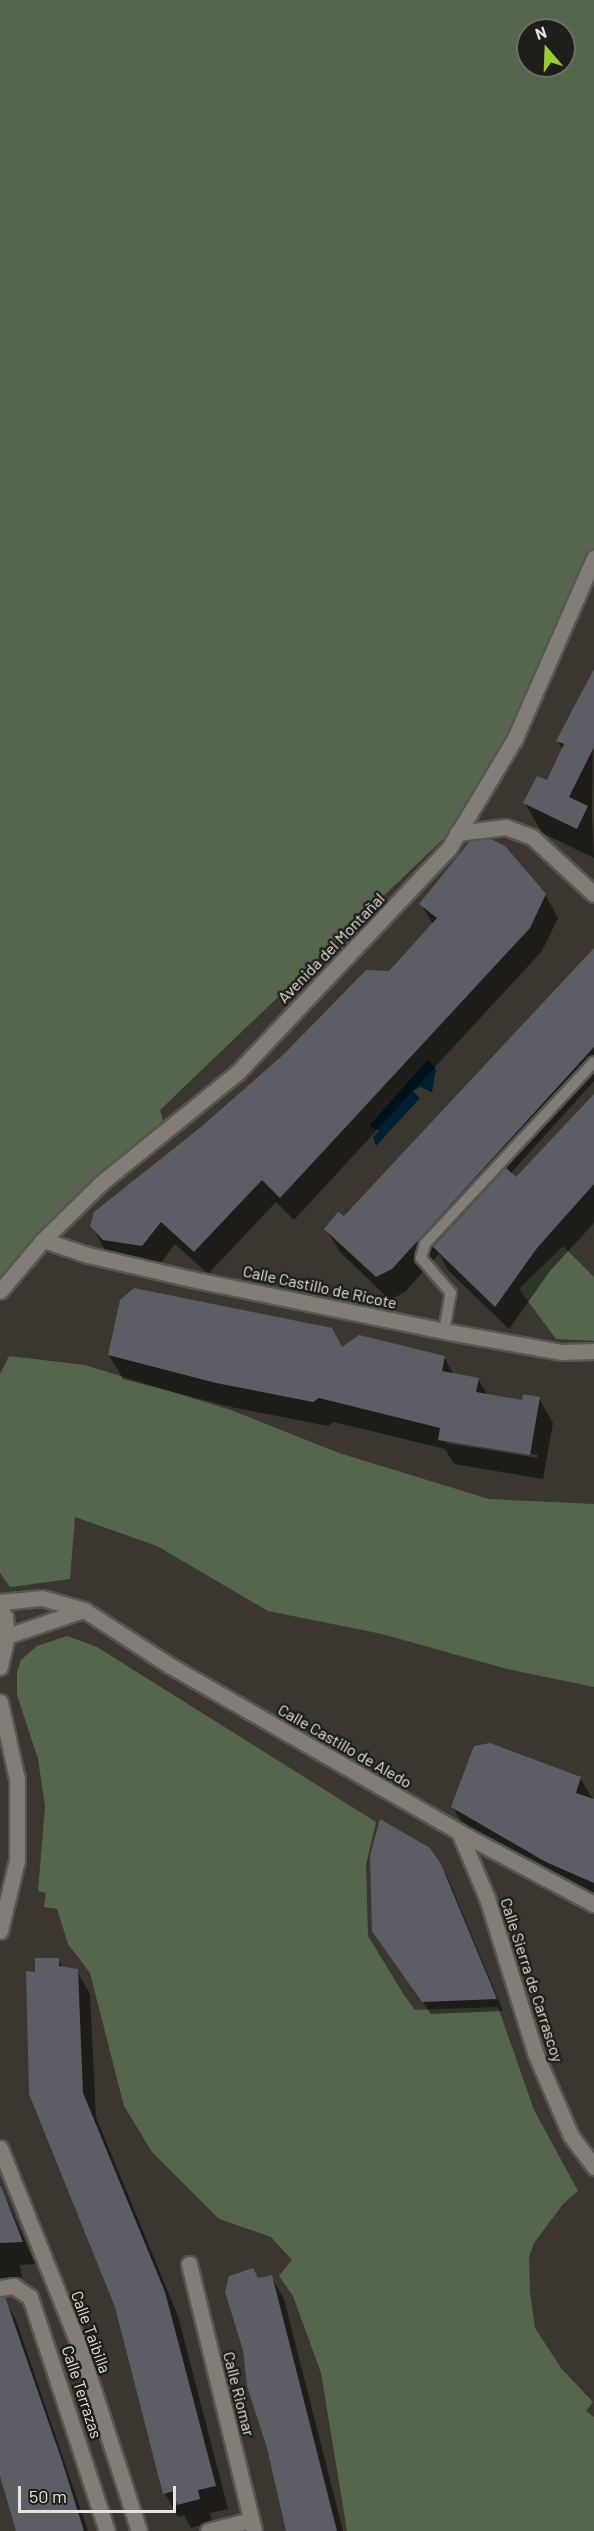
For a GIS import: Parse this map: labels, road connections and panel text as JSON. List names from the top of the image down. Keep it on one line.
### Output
{"streets":{"street":["Avenida del Montañal","Calle Castillo de Ricote","Calle Castillo de Aledo","Calle Sierra de Carrascoy","Calle Taibilla","Calle Terrazas","Calle Riomar"]},"crossings":[["Avenida del Montañal","Calle Castillo de Ricote"],["Calle Castillo de Aledo","Calle Sierra de Carrascoy"]],"scale_bar":"50 m","north":"top"}
